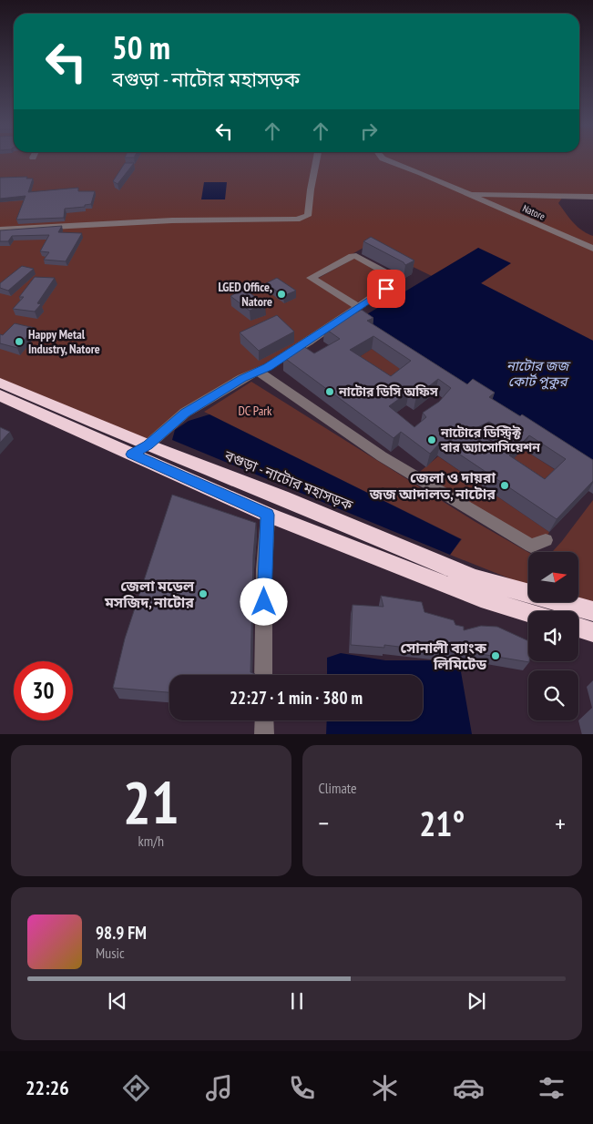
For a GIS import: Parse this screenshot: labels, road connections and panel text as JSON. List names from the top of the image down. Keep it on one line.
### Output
{"streets":{"highway":["বগুড়া - নাটোর মহাসড়ক"],"street":["Natore"]},"water":["নাটোর জজ কোর্ট পুকুর"],"parks":["DC Park"],"places":["LGED Office, Natore","Happy Metal Industry, Natore","নাটোর ডিসি অফিস","নাটোরে ডিস্ট্রিক্ট বার অ্যাসোসিয়েশন","জেলা ও দায়রা জজ আদালত, নাটোর","জেলা মডেল মসজিদ, নাটোর","সোনালী ব্যাংক লিমিটেড"],"north":"right","page":{"turn":["50 m","বগুড়া - নাটোর মহাসড়ক"],"limit":"30","trip":"22:27 · 1 min · 380 m","tile":[["21","km/h"],"Climate"],"heat":["−","21°","+"],"song":["98.9 FM","Music"],"tabs":"22:26"}}
